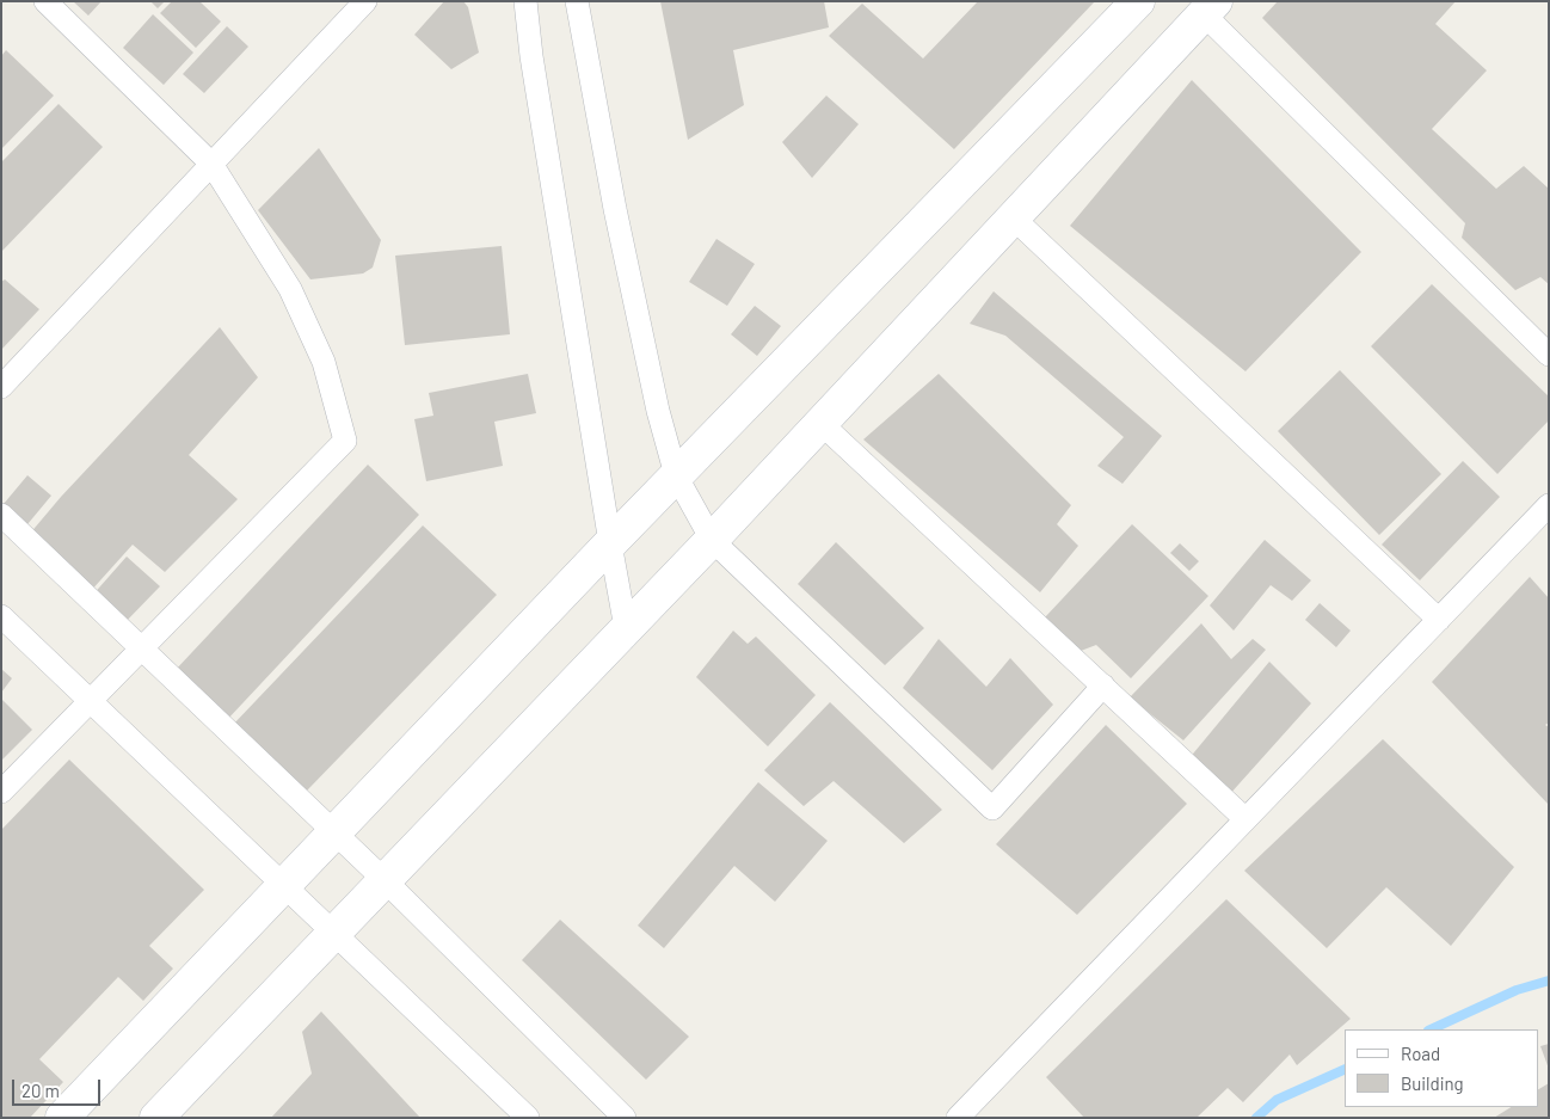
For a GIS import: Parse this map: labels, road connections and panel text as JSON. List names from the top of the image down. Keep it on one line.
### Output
{"legend":["Road","Building"],"scale_bar":"20 m"}
